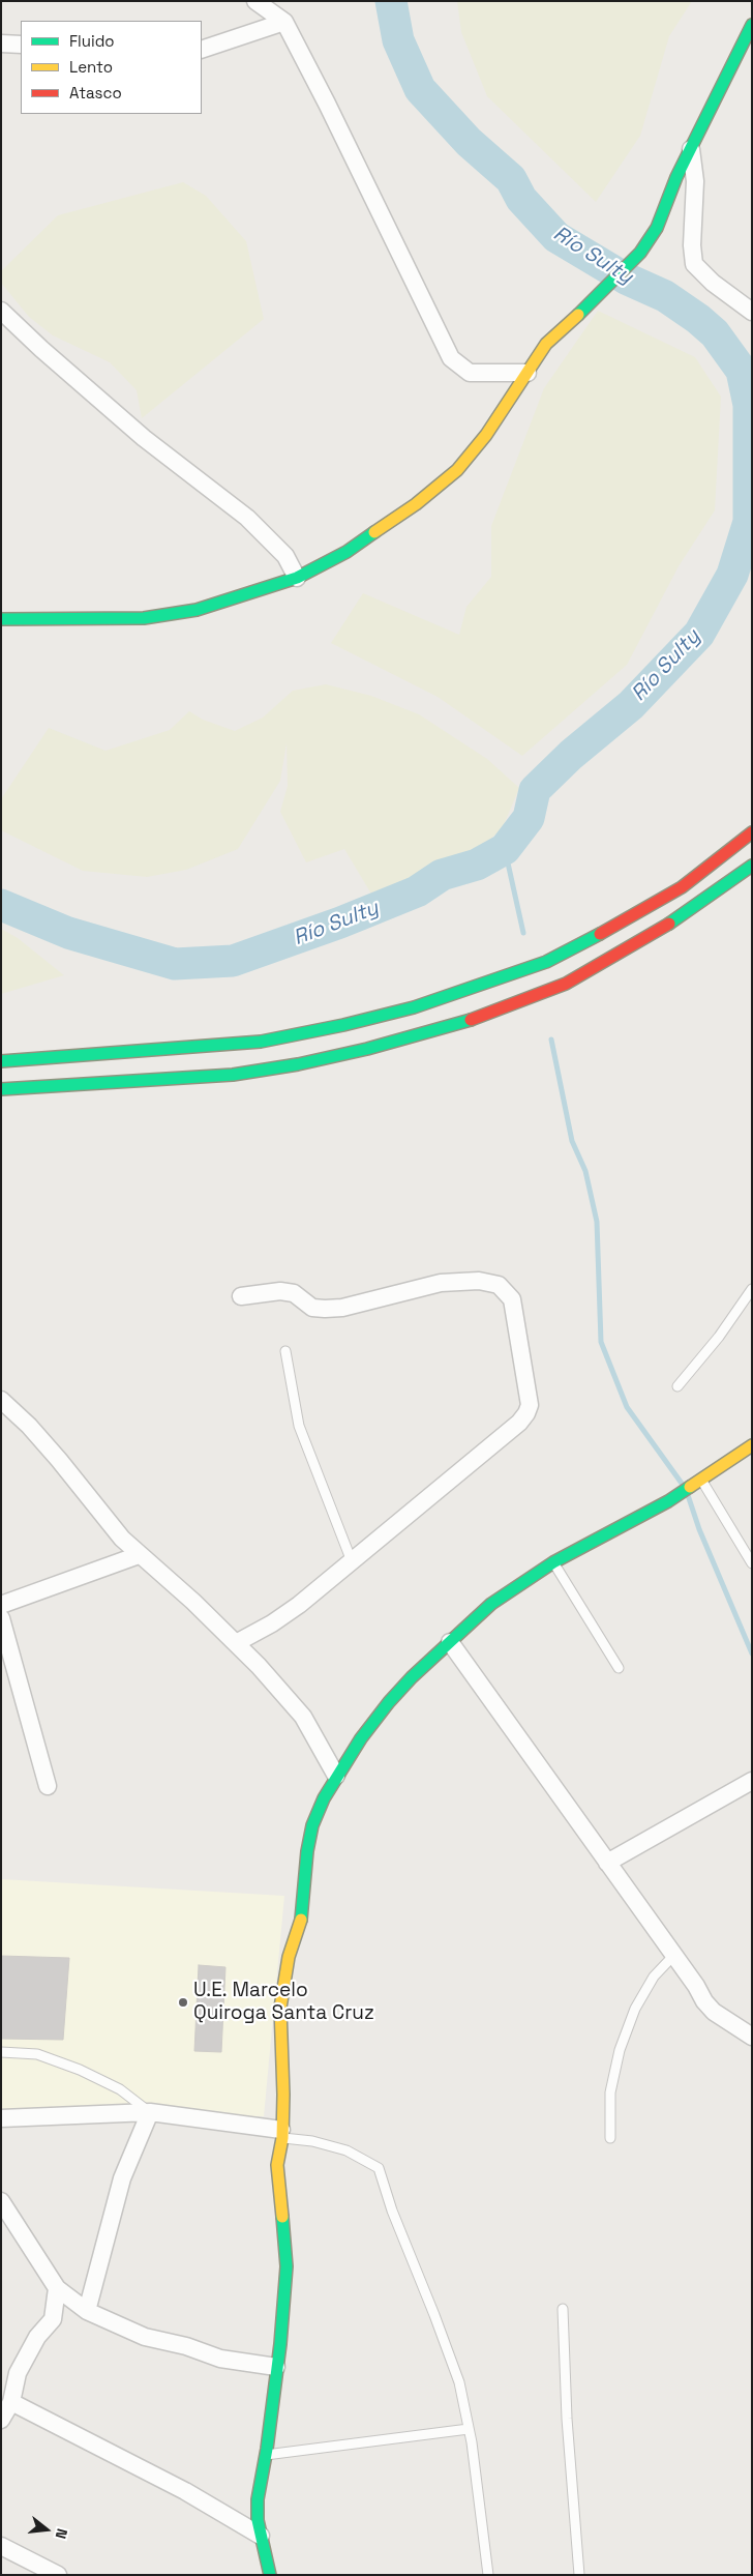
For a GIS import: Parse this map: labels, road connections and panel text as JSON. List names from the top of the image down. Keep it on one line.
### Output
{"water":["Río Sulty"],"places":["U.E. Marcelo Quiroga Santa Cruz"],"legend":["Fluido","Lento","Atasco"],"north":"right"}
